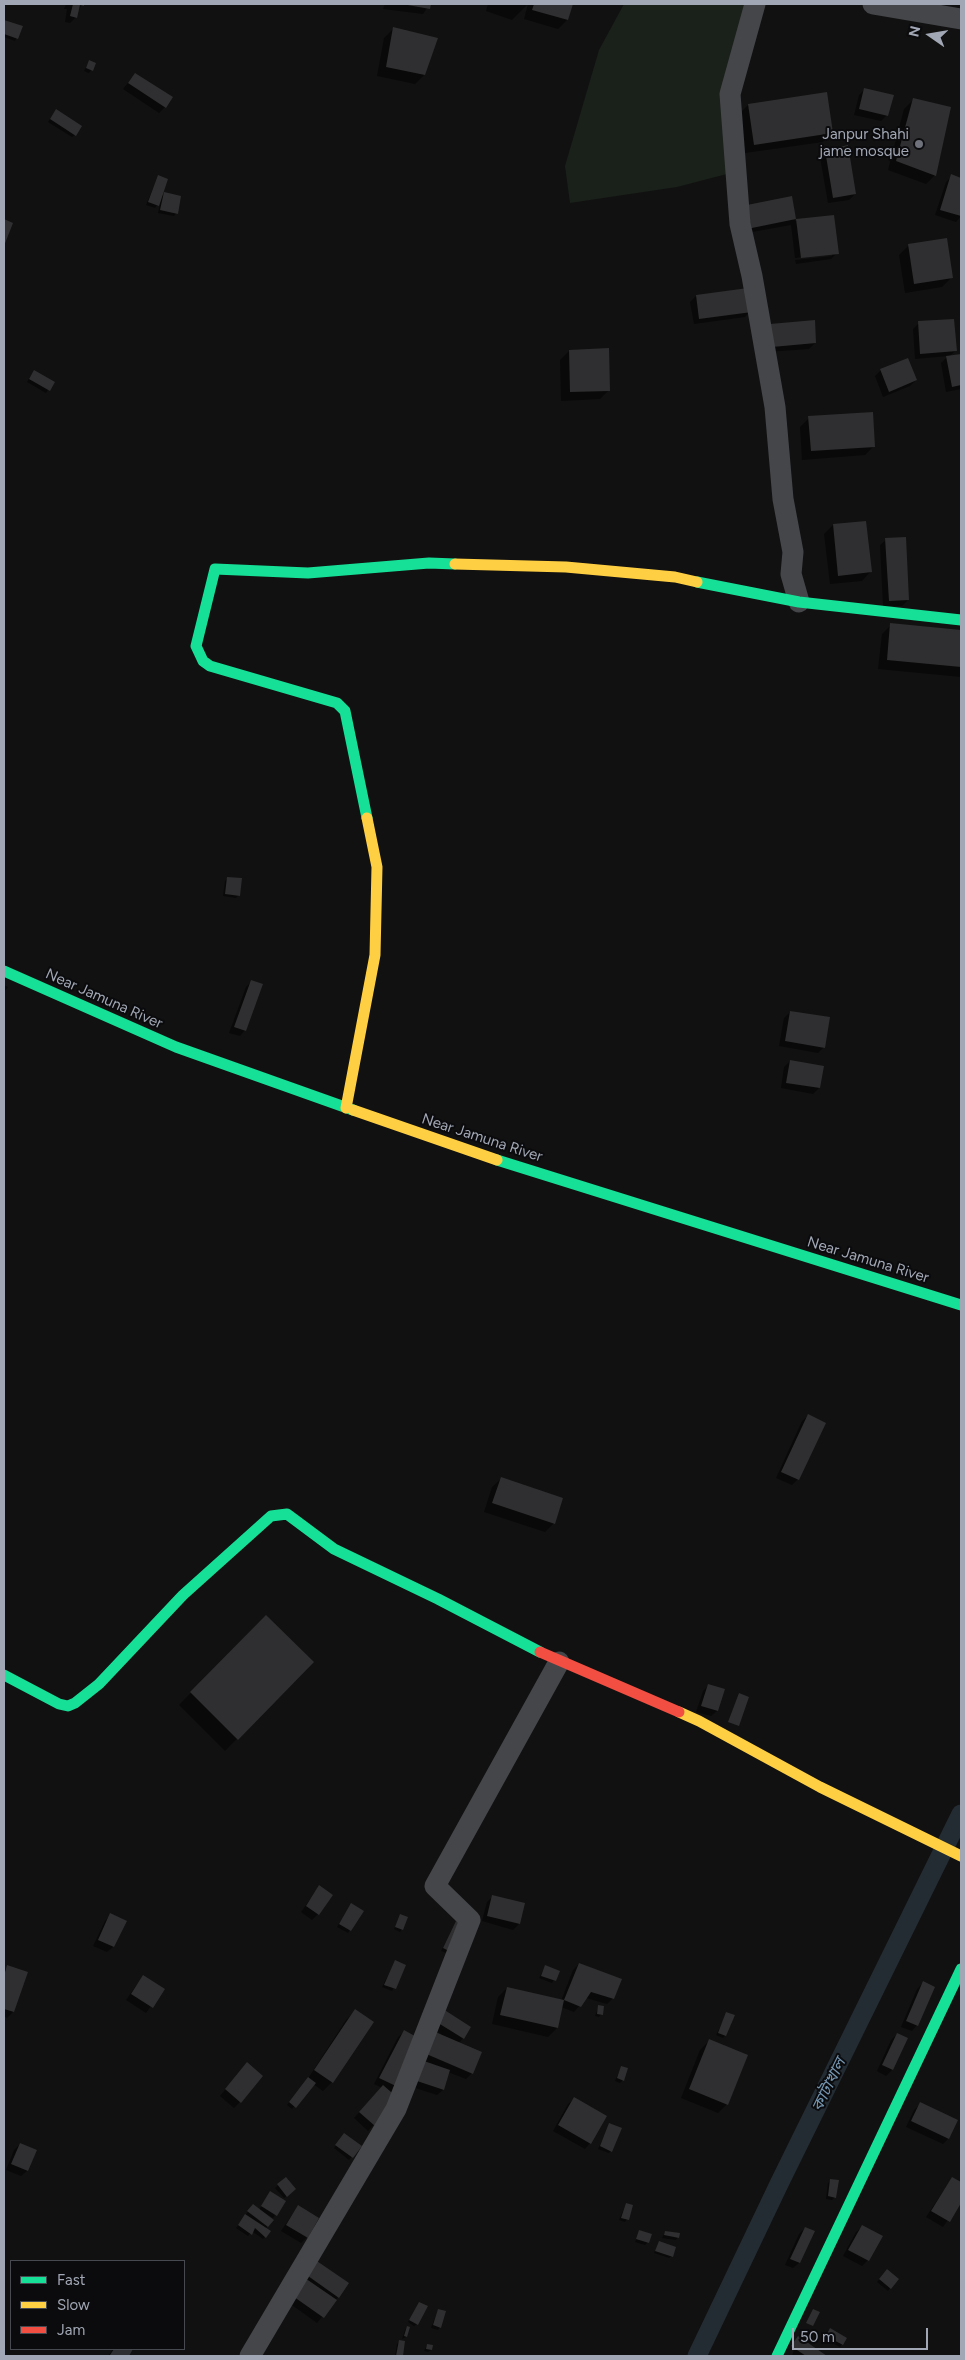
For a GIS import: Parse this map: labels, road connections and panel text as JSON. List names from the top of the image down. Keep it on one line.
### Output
{"streets":{"street":["Near Jamuna River"]},"water":["কাটাখাল"],"places":["Janpur Shahi jame mosque"],"legend":["Fast","Slow","Jam"],"scale_bar":"50 m","north":"left"}
